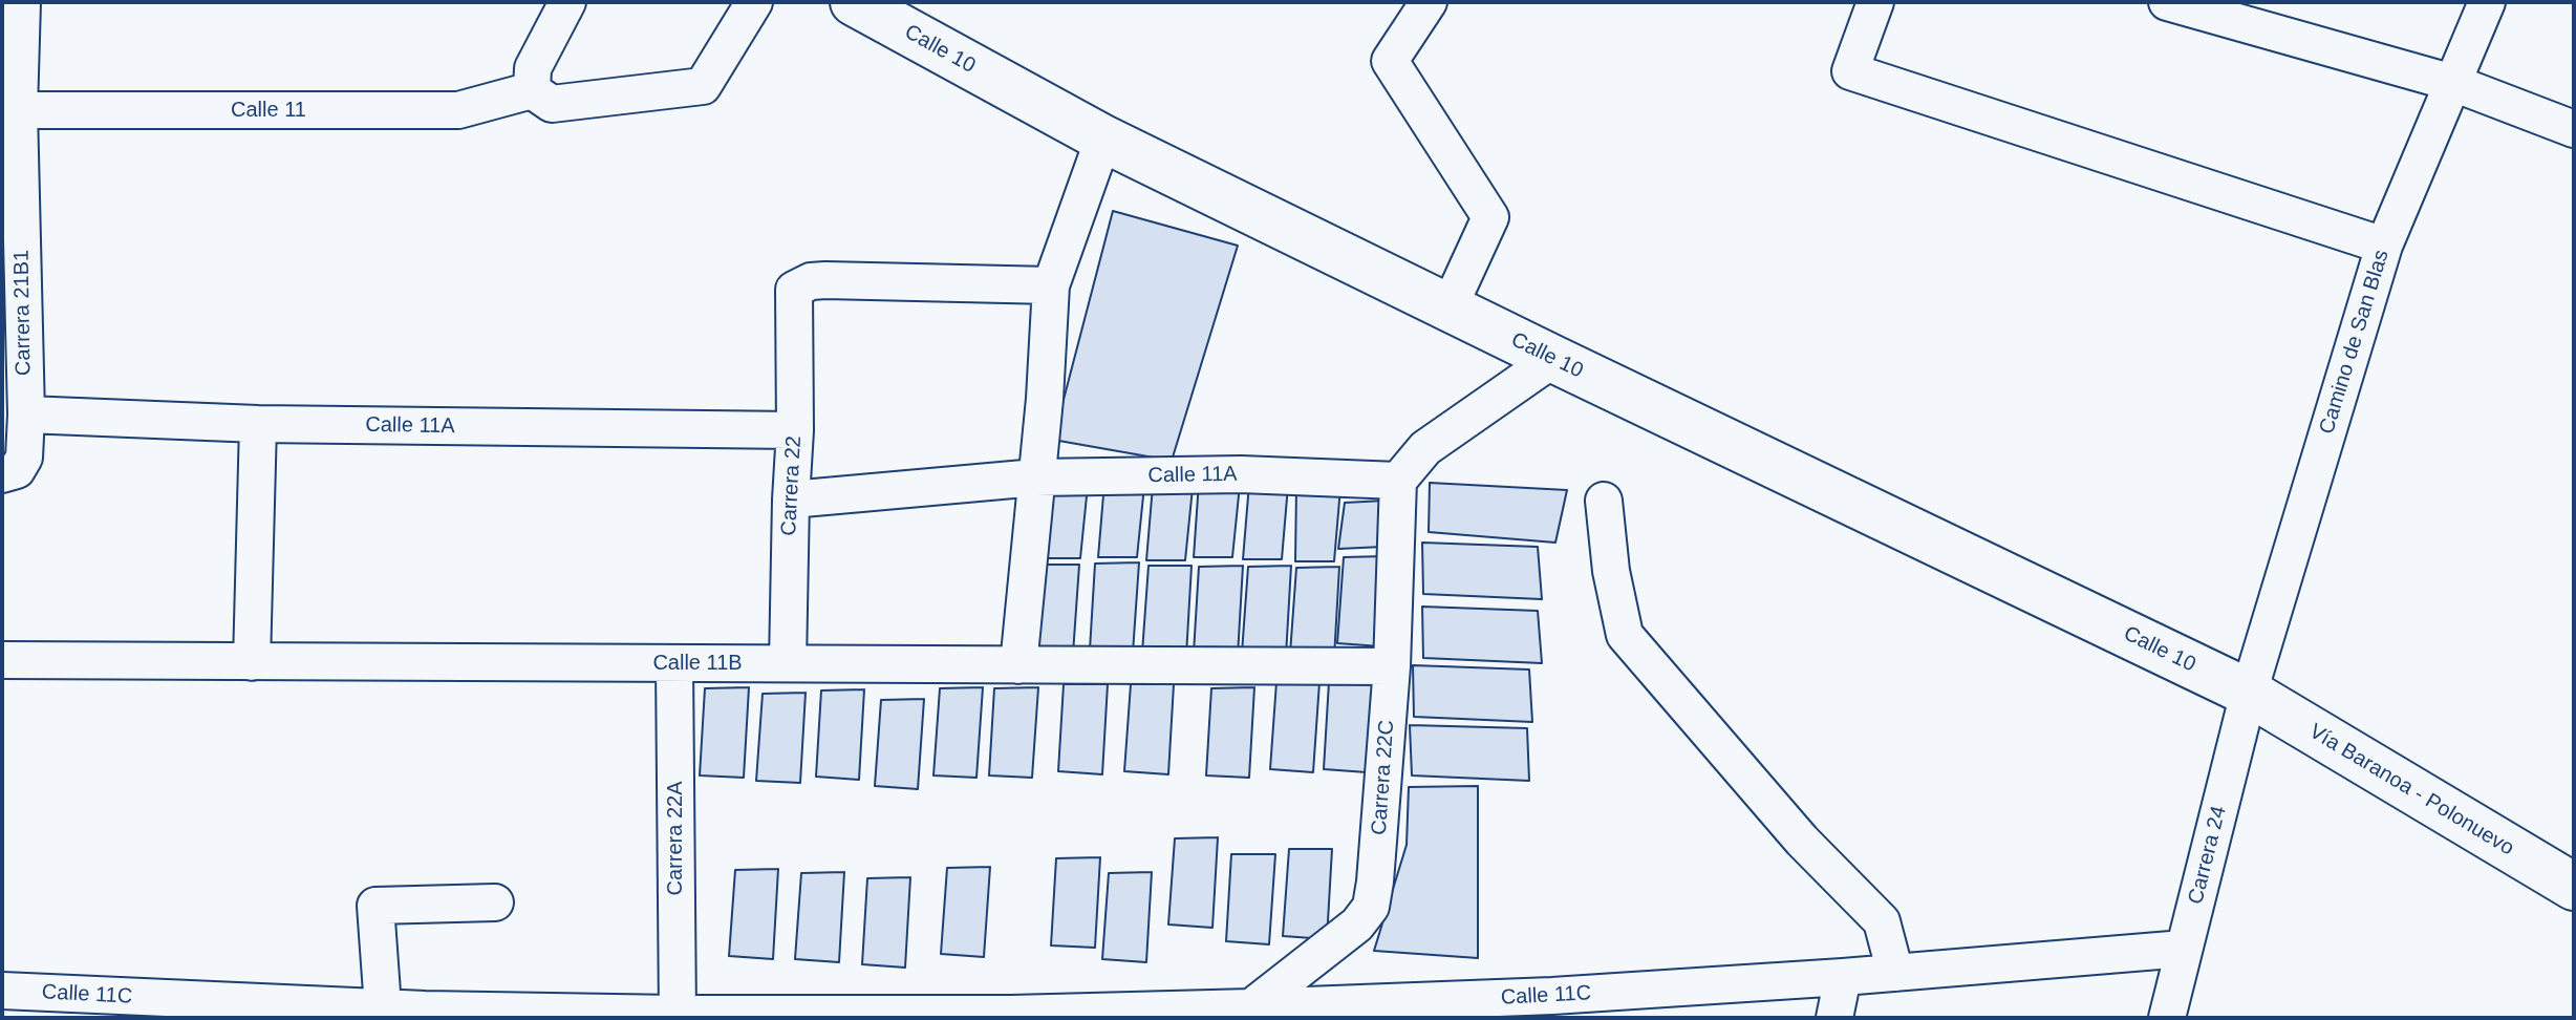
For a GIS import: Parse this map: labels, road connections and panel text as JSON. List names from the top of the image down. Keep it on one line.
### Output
{"streets":{"main road":["Calle 10","Vía Baranoa - Polonuevo"],"street":["Calle 11","Carrera 21B1","Camino de San Blas","Calle 11A","Carrera 22","Calle 11B","Carrera 22C","Carrera 22A","Carrera 24","Calle 11C"]},"crossings":[["Calle 10","Camino de San Blas"],["Calle 10","Vía Baranoa - Polonuevo"],["Calle 10","Carrera 24"],["Calle 11","Carrera 21B1"],["Carrera 21B1","Calle 11A"],["Camino de San Blas","Vía Baranoa - Polonuevo"],["Camino de San Blas","Carrera 24"],["Calle 11A","Carrera 22"],["Calle 11A","Carrera 22C"],["Carrera 22","Calle 11B"],["Calle 11B","Carrera 22C"],["Calle 11B","Carrera 22A"],["Carrera 22C","Calle 11C"],["Vía Baranoa - Polonuevo","Carrera 24"],["Carrera 22A","Calle 11C"],["Carrera 24","Calle 11C"]]}
